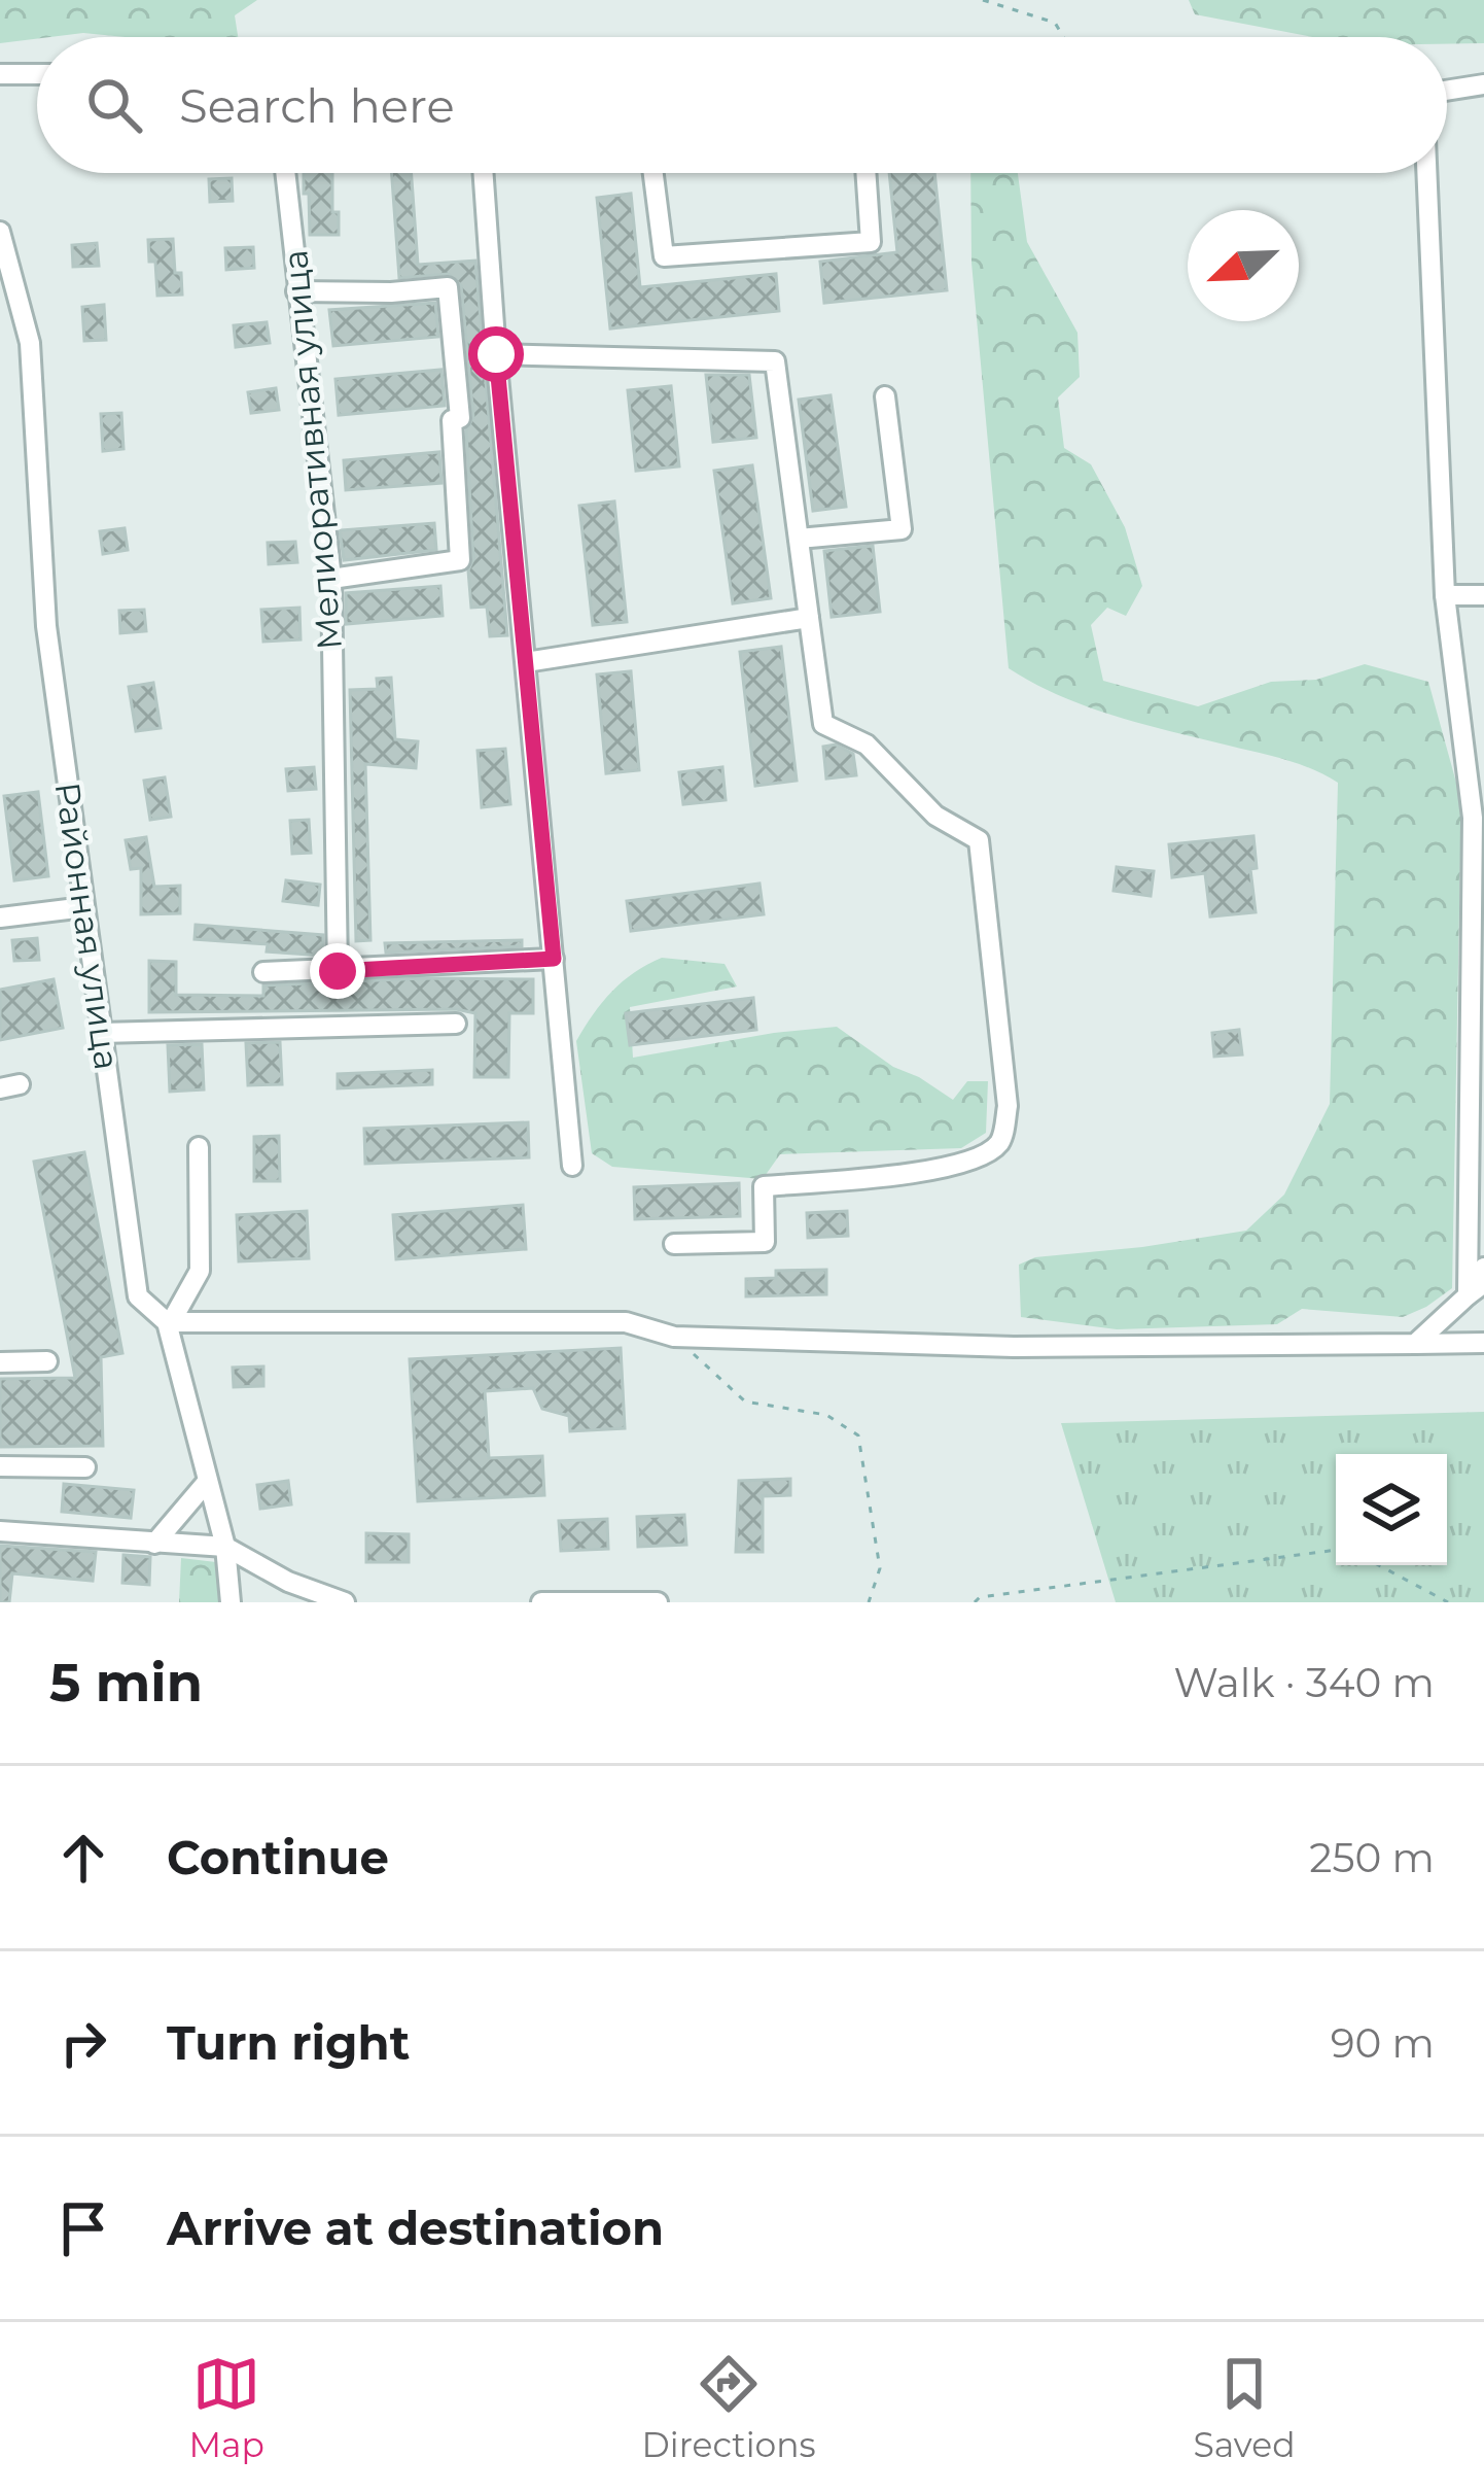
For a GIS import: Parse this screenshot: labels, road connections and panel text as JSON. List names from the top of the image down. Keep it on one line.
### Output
{"streets":{"street":["Мелиоративная улица","Районная улица"]},"north":"bottom left","page":{"search":"Search here","heading":["5 min","Walk · 340 m"],"list":[["Continue","250 m"],["Turn right","90 m"],"Arrive at destination"],"nav":["Map","Directions","Saved"]}}
